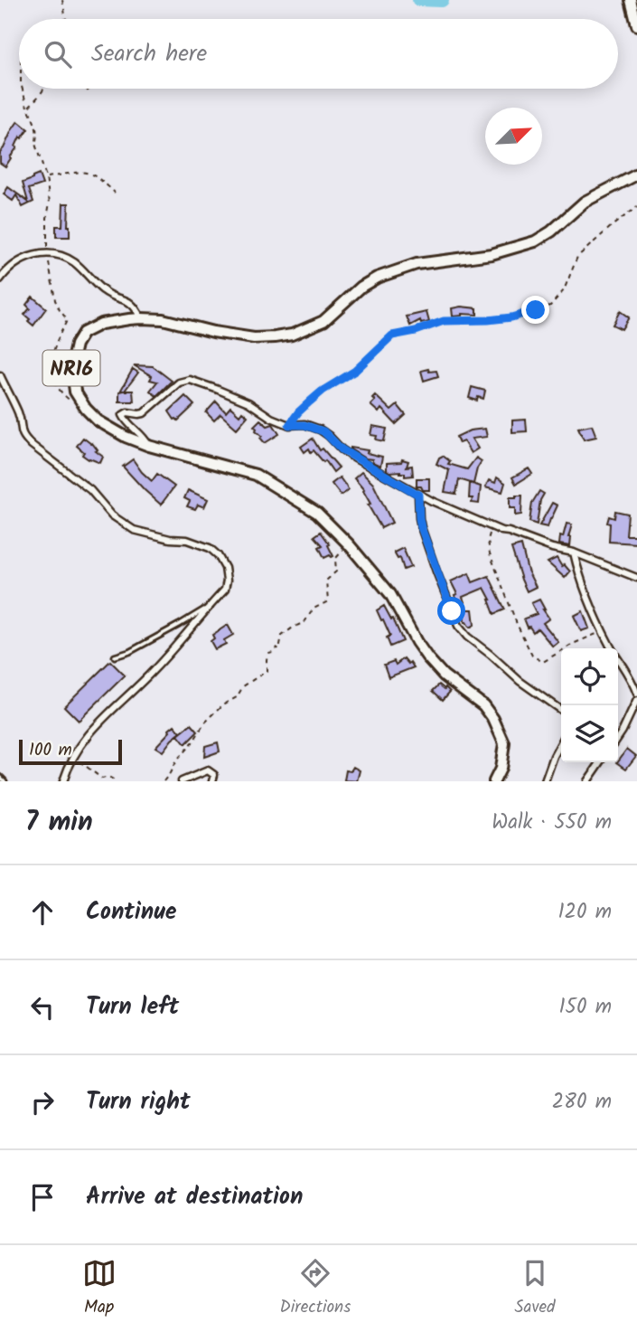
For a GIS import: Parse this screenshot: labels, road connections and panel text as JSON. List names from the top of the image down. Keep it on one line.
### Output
{"streets":{"main road":["NR16"]},"scale_bar":"100 m","north":"top right","page":{"search":"Search here","scale":"100 m","heading":["7 min","Walk · 550 m"],"list":[["Continue","120 m"],["Turn left","150 m"],["Turn right","280 m"],"Arrive at destination"],"nav":["Map","Directions","Saved"]}}
